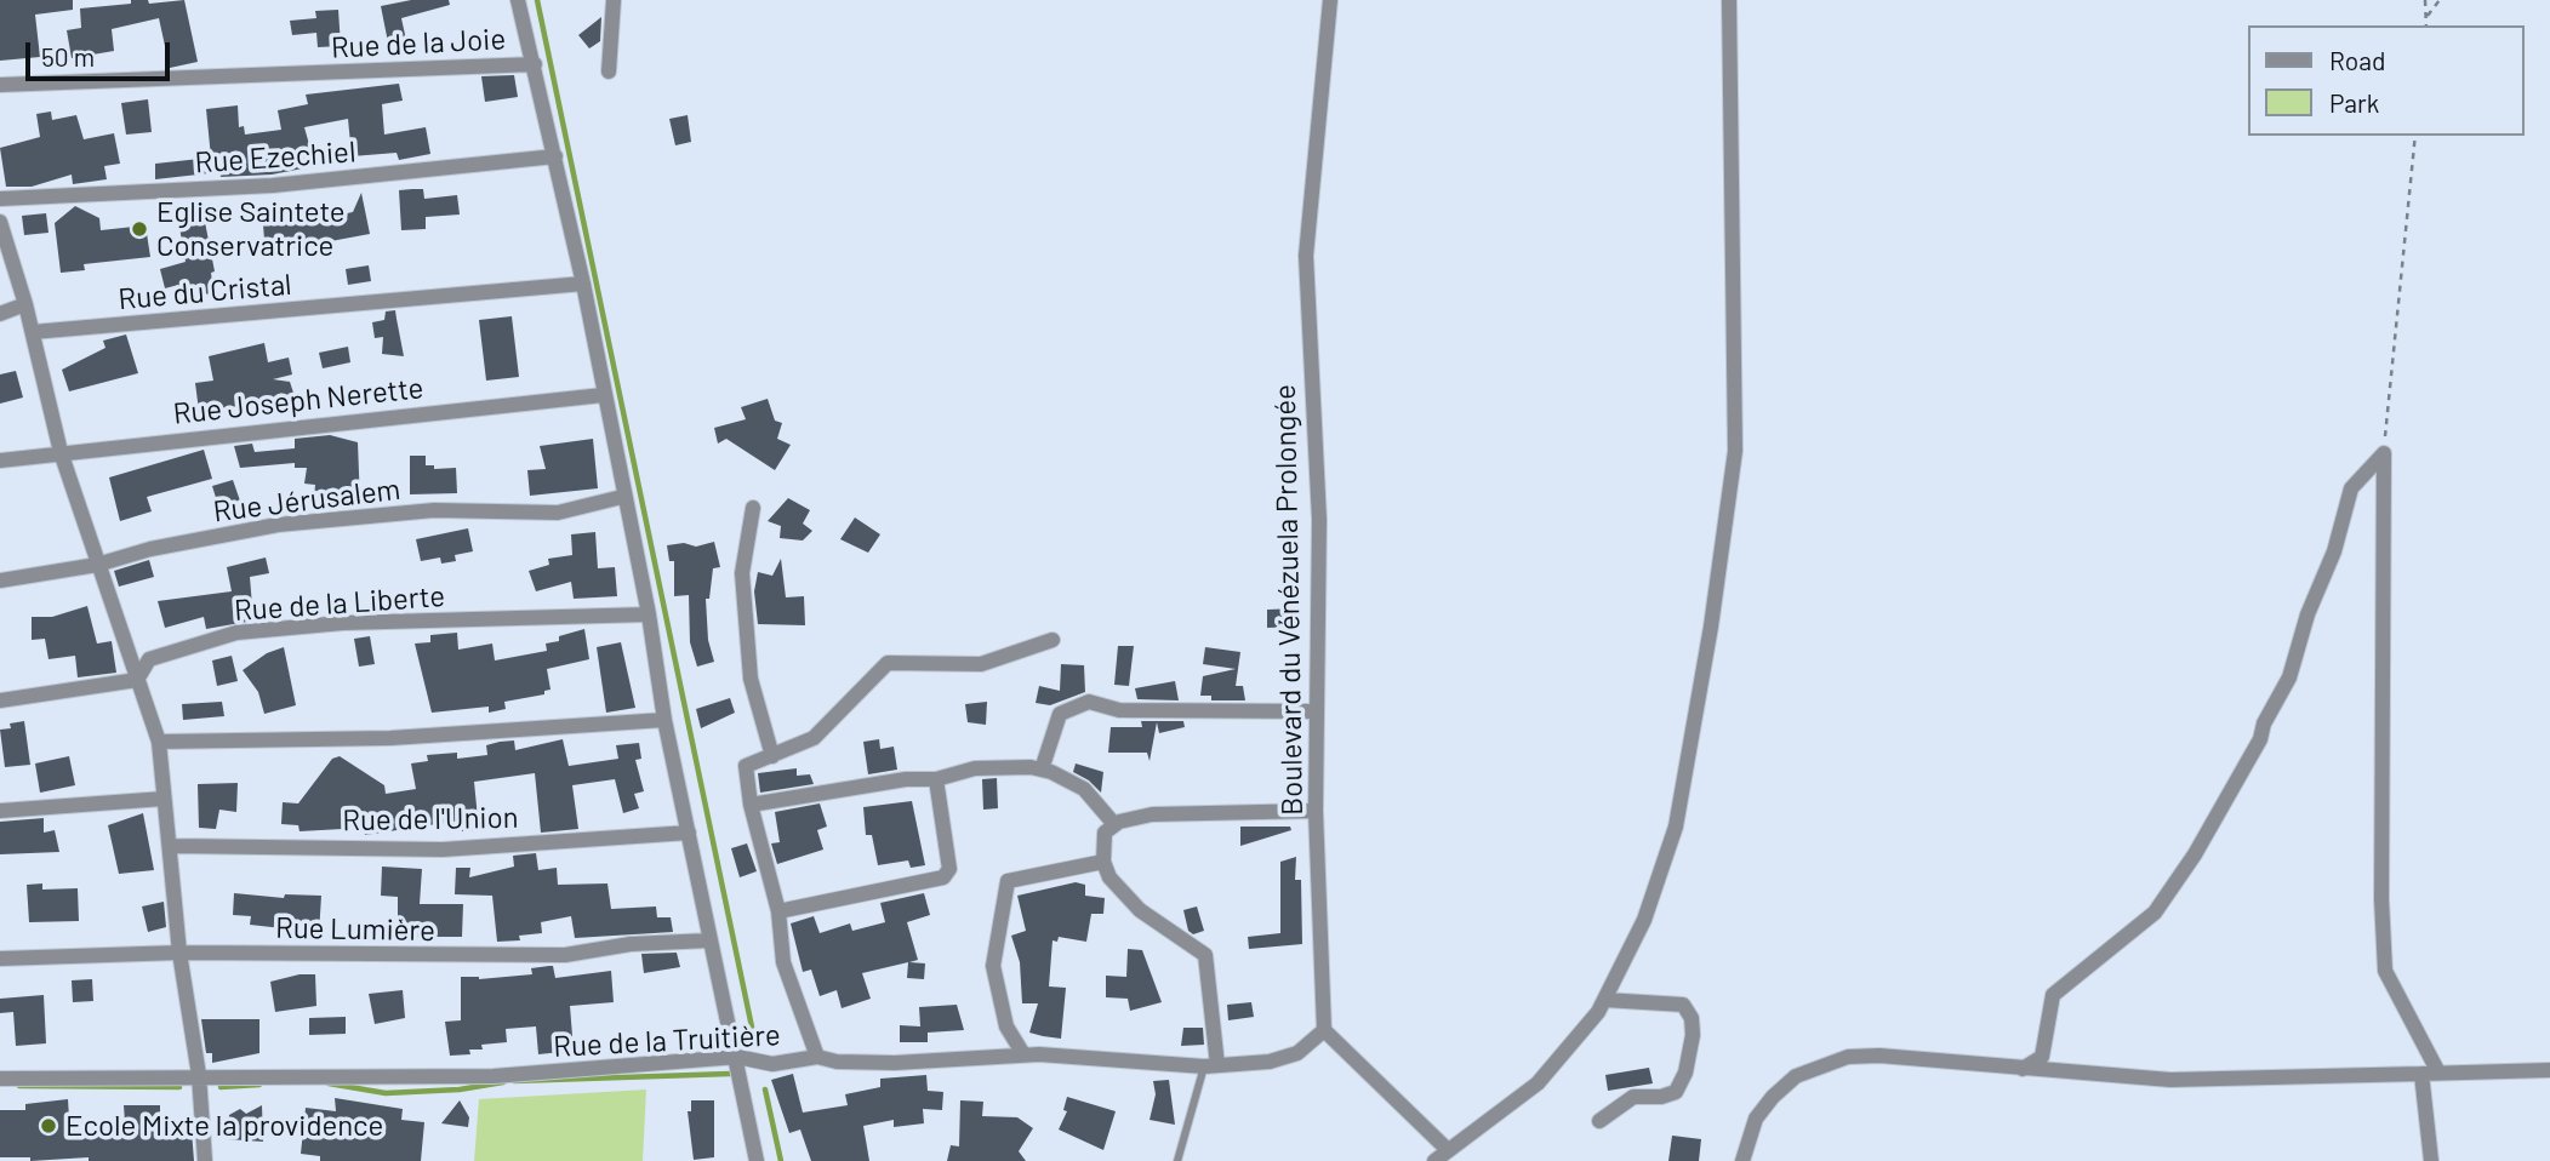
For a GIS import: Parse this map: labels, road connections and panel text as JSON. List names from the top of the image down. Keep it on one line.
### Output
{"streets":{"street":["Rue de la Joie","Rue Ezechiel","Rue du Cristal","Rue Joseph Nerette","Rue Jérusalem","Boulevard du Vénézuela Prolongée","Rue de la Liberte","Rue de l'Union","Rue Lumière","Rue de la Truitière"]},"crossings":[["Boulevard du Vénézuela Prolongée","Rue de la Truitière"]],"places":["Eglise Saintete Conservatrice","Ecole Mixte la providence"],"legend":["Road","Park"],"scale_bar":"50 m"}
